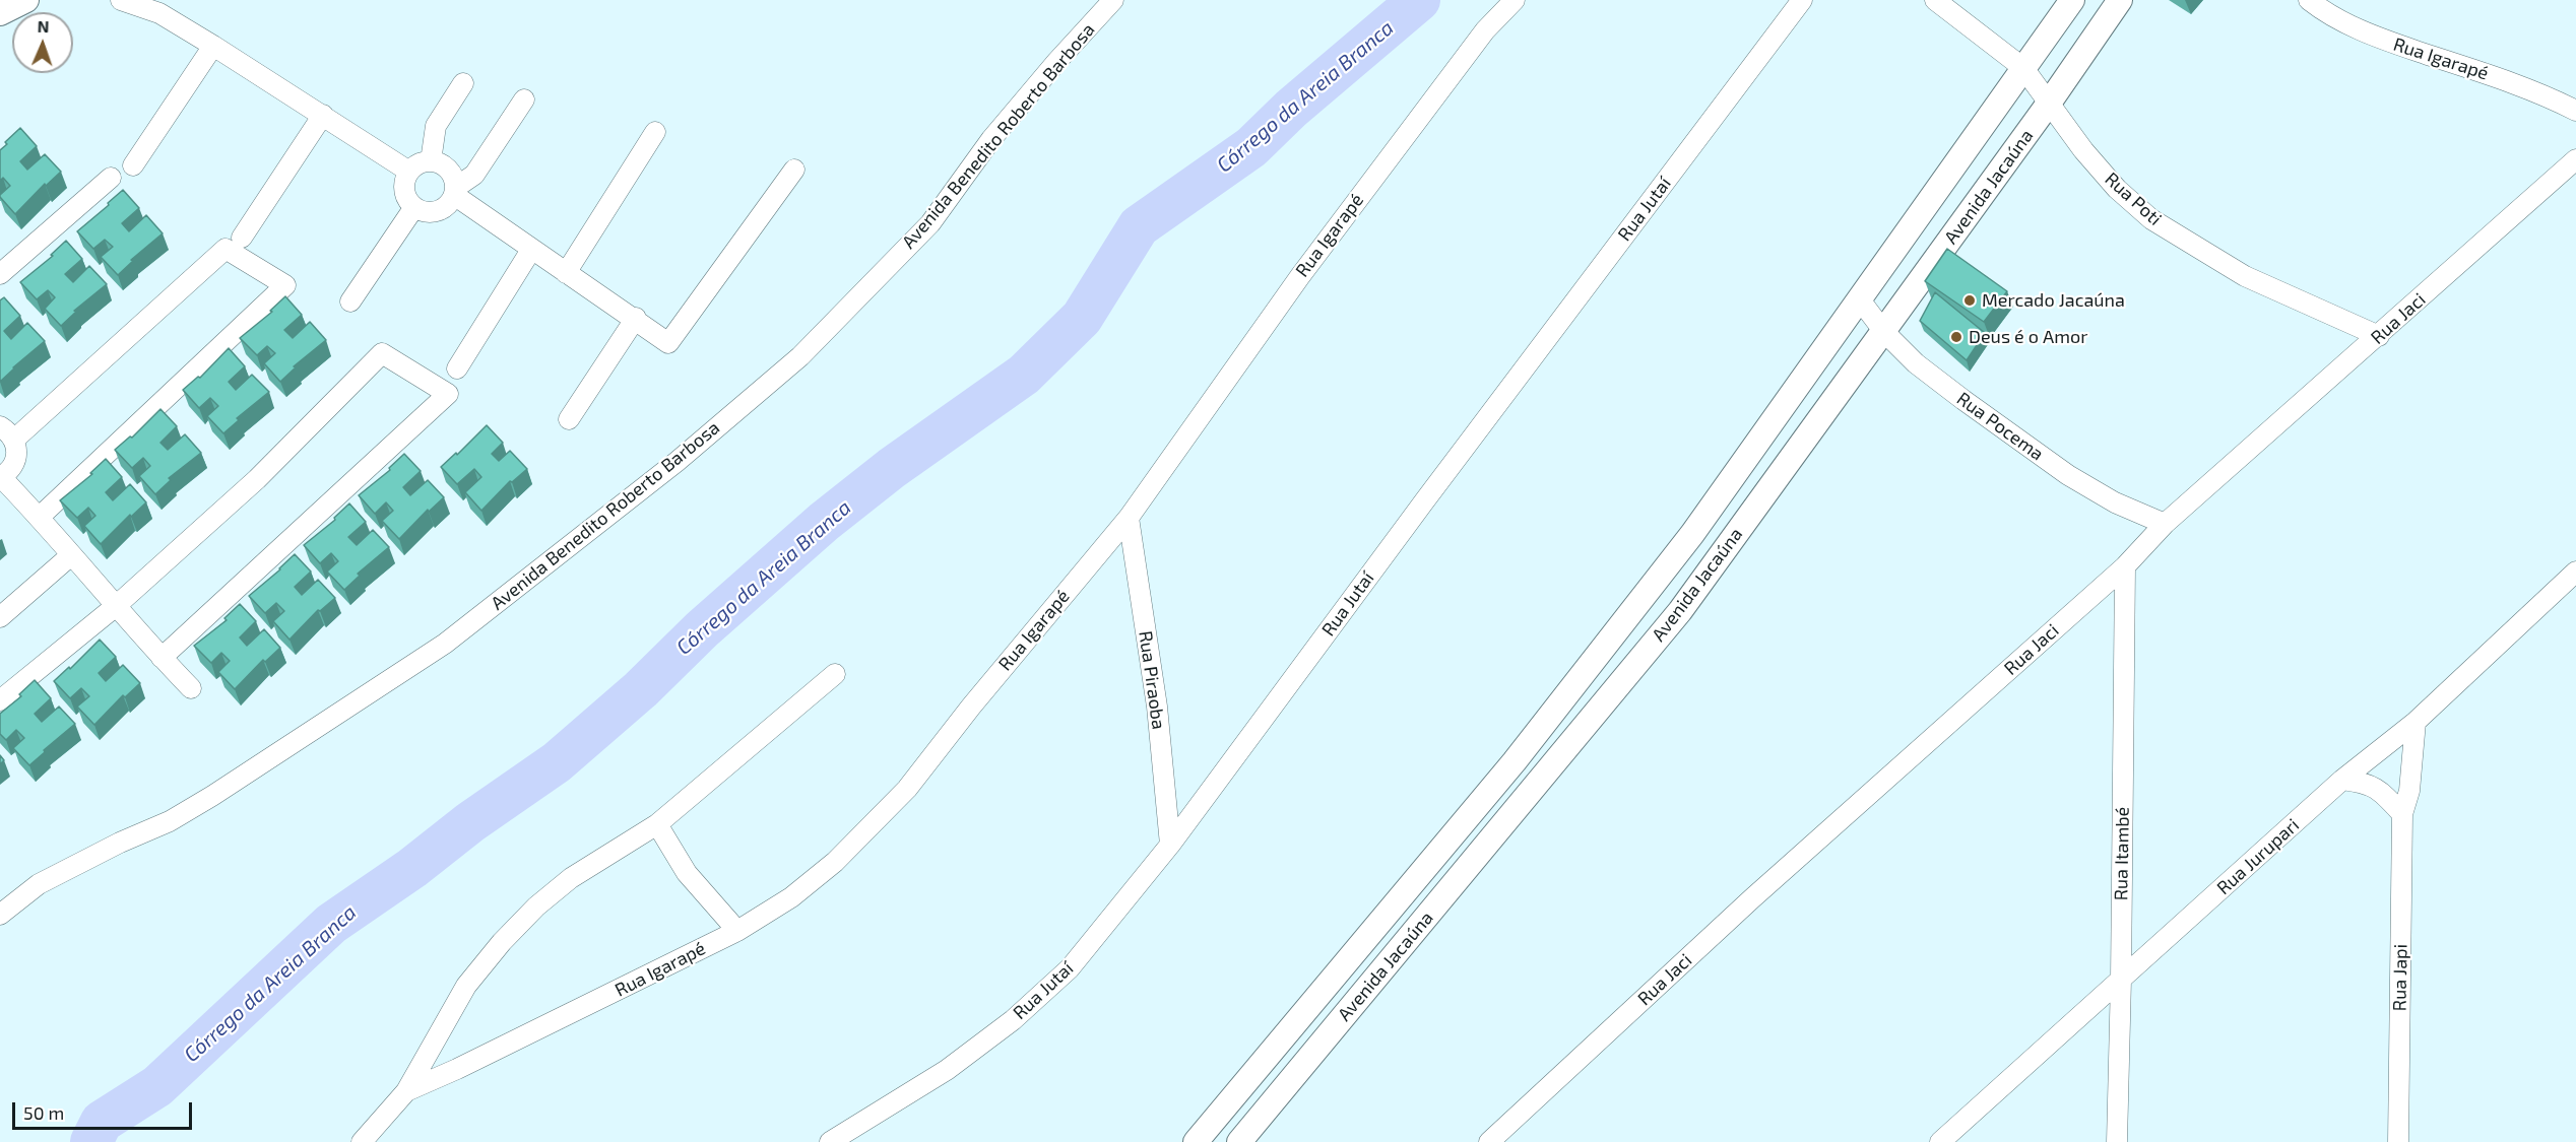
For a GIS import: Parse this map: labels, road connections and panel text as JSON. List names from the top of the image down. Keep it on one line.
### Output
{"streets":{"street":["Rua Igarapé","Avenida Benedito Roberto Barbosa","Avenida Jacaúna","Rua Poti","Rua Jutaí","Rua Jaci","Rua Pocema","Rua Piraoba","Rua Itambé","Rua Jurupari","Rua Japi"]},"crossings":[["Rua Igarapé","Rua Piraoba"],["Avenida Jacaúna","Rua Poti"],["Avenida Jacaúna","Rua Pocema"],["Rua Poti","Rua Jaci"],["Rua Jutaí","Rua Piraoba"],["Rua Jaci","Rua Pocema"],["Rua Jaci","Rua Itambé"],["Rua Itambé","Rua Jurupari"],["Rua Jurupari","Rua Japi"]],"water":["Córrego da Areia Branca"],"places":["Mercado Jacaúna","Deus é o Amor"],"scale_bar":"50 m","north":"top"}
